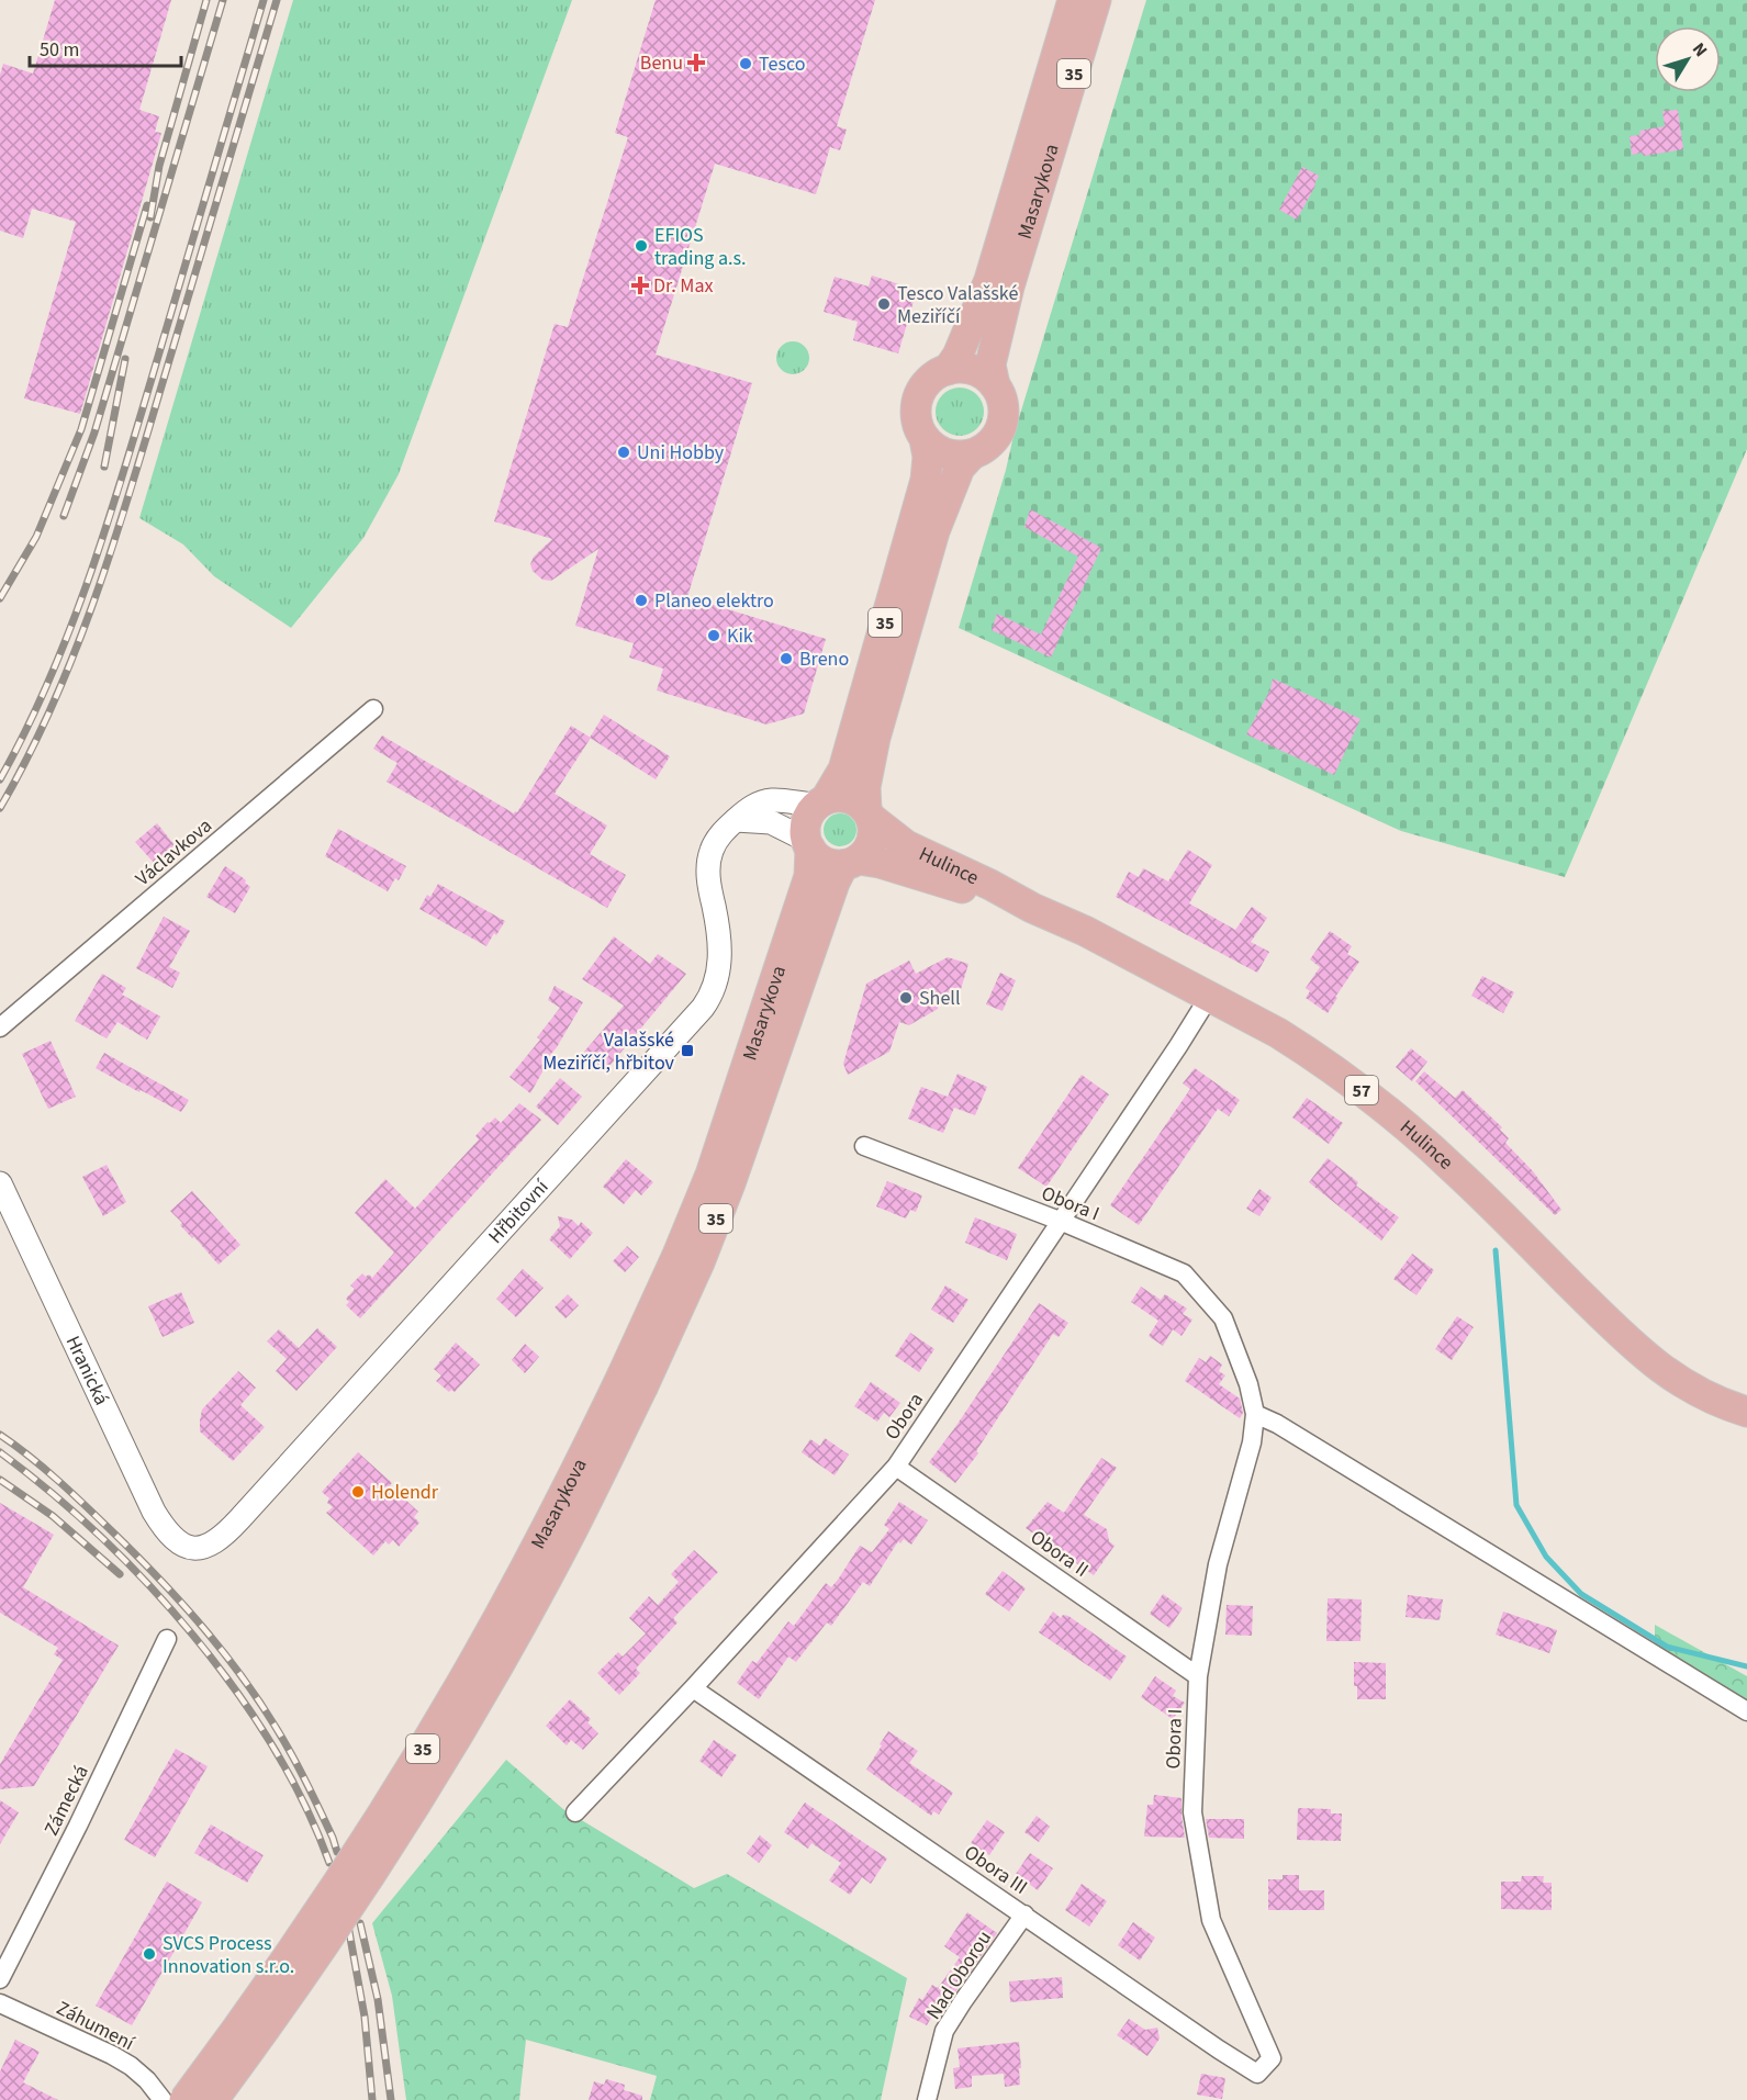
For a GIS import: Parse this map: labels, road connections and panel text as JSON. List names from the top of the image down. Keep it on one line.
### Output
{"streets":{"main road":["35","Masarykova","Hulince","57"],"street":["Václavkova","Obora I","Hřbitovní","Hranická","Obora","Obora II","Zámecká","Obora III","Nad Oborou","Záhumení"]},"crossings":[["35","Masarykova"],["35","Hulince"],["35","Hřbitovní"],["Masarykova","Hulince"],["Masarykova","Hřbitovní"],["Hulince","Hřbitovní"],["Hulince","Obora"],["Obora I","Obora"],["Obora I","Obora II"],["Obora I","Obora III"],["Hřbitovní","Hranická"],["Obora","Obora II"],["Obora","Obora III"],["Obora III","Nad Oborou"]],"places":{"health":["Benu","Dr. Max"],"other":["Tesco","EFIOS trading a.s.","Tesco Valašské Meziříčí","Uni Hobby","Planeo elektro","Kik","Breno","Shell","Holendr","SVCS Process Innovation s.r.o."],"transit":["Valašské Meziříčí, hřbitov"]},"scale_bar":"50 m","north":"top right"}
